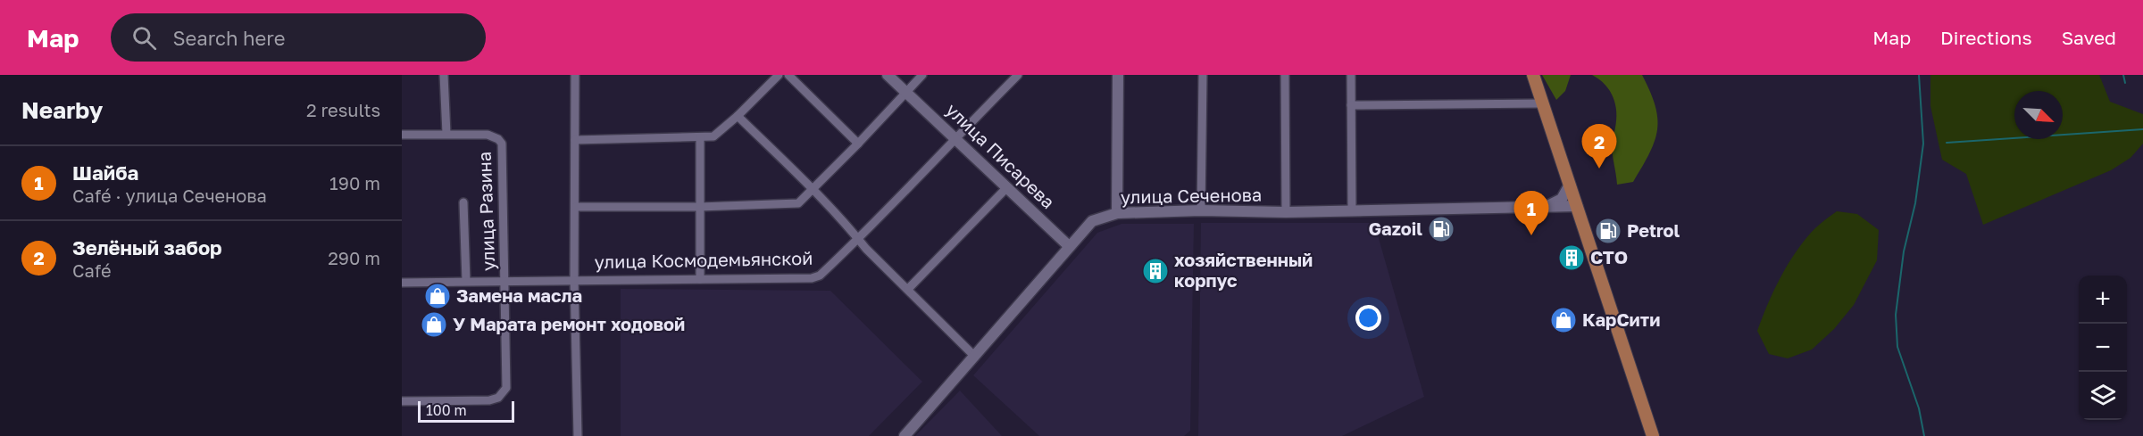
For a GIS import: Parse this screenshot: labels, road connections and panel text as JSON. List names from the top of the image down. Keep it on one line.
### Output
{"streets":{"street":["улица Писарева","улица Сеченова","улица Разина","улица Космодемьянской"]},"crossings":[["улица Писарева","улица Сеченова"],["улица Писарева","улица Космодемьянской"],["улица Разина","улица Космодемьянской"]],"places":{"fuel station":["Gazoil","Petrol"],"building":["СТО","хозяйственный корпус"],"shop":["Замена масла","КарСити","У Марата ремонт ходовой"]},"scale_bar":"100 m","north":"bottom right","page":{"header":"Map","search":"Search here","nav":["Map","Directions","Saved"],"heading":["Nearby","2 results"],"pins":["2","1"],"list":[{"mark":"1","name":"Шайба","note":"Café · улица Сеченова","value":"190 m"},{"mark":"2","name":"Зелёный забор","note":"Café","value":"290 m"}],"map_buttons":["+","−"],"scale":"100 m"}}
